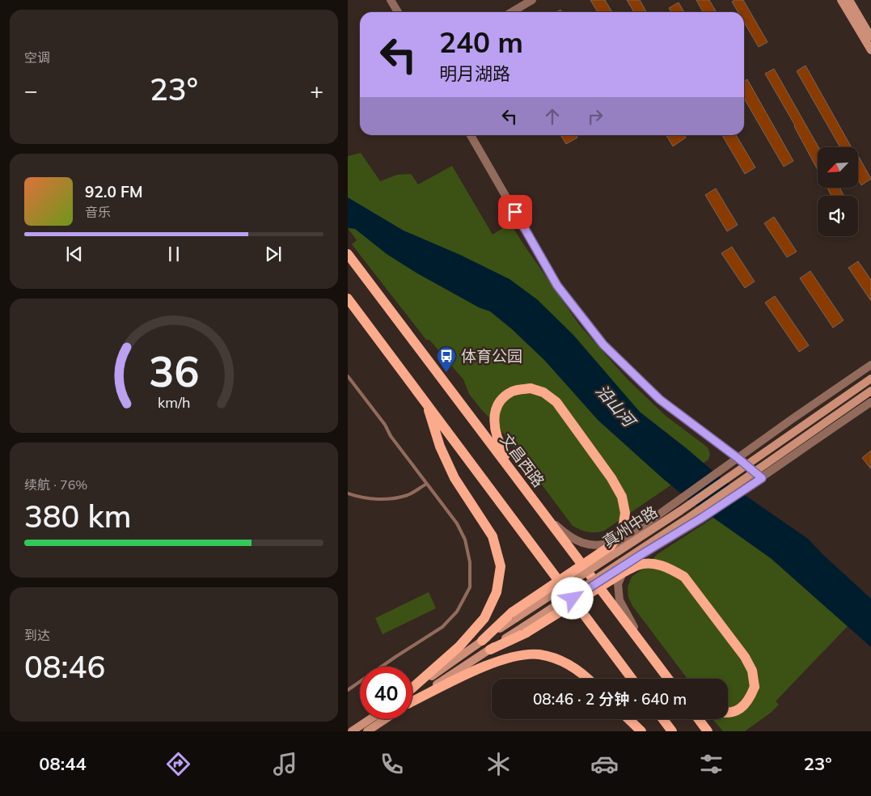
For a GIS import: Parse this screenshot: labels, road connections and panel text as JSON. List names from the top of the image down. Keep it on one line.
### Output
{"streets":{"main road":["文昌西路","真州中路"]},"crossings":[["文昌西路","真州中路"]],"water":["沿山河"],"places":{"bus stop":["体育公园"]},"north":"bottom left","page":{"tile":["空调",["续航 · 76%","380 km"],["到达","08:46"]],"turn":["240 m","明月湖路"],"heat":["−","23°","+"],"song":["92.0 FM","音乐"],"limit":"40","trip":"08:46 · 2 分钟 · 640 m","tabs":["08:44","23°"],"gauge":["36","km/h"]}}
